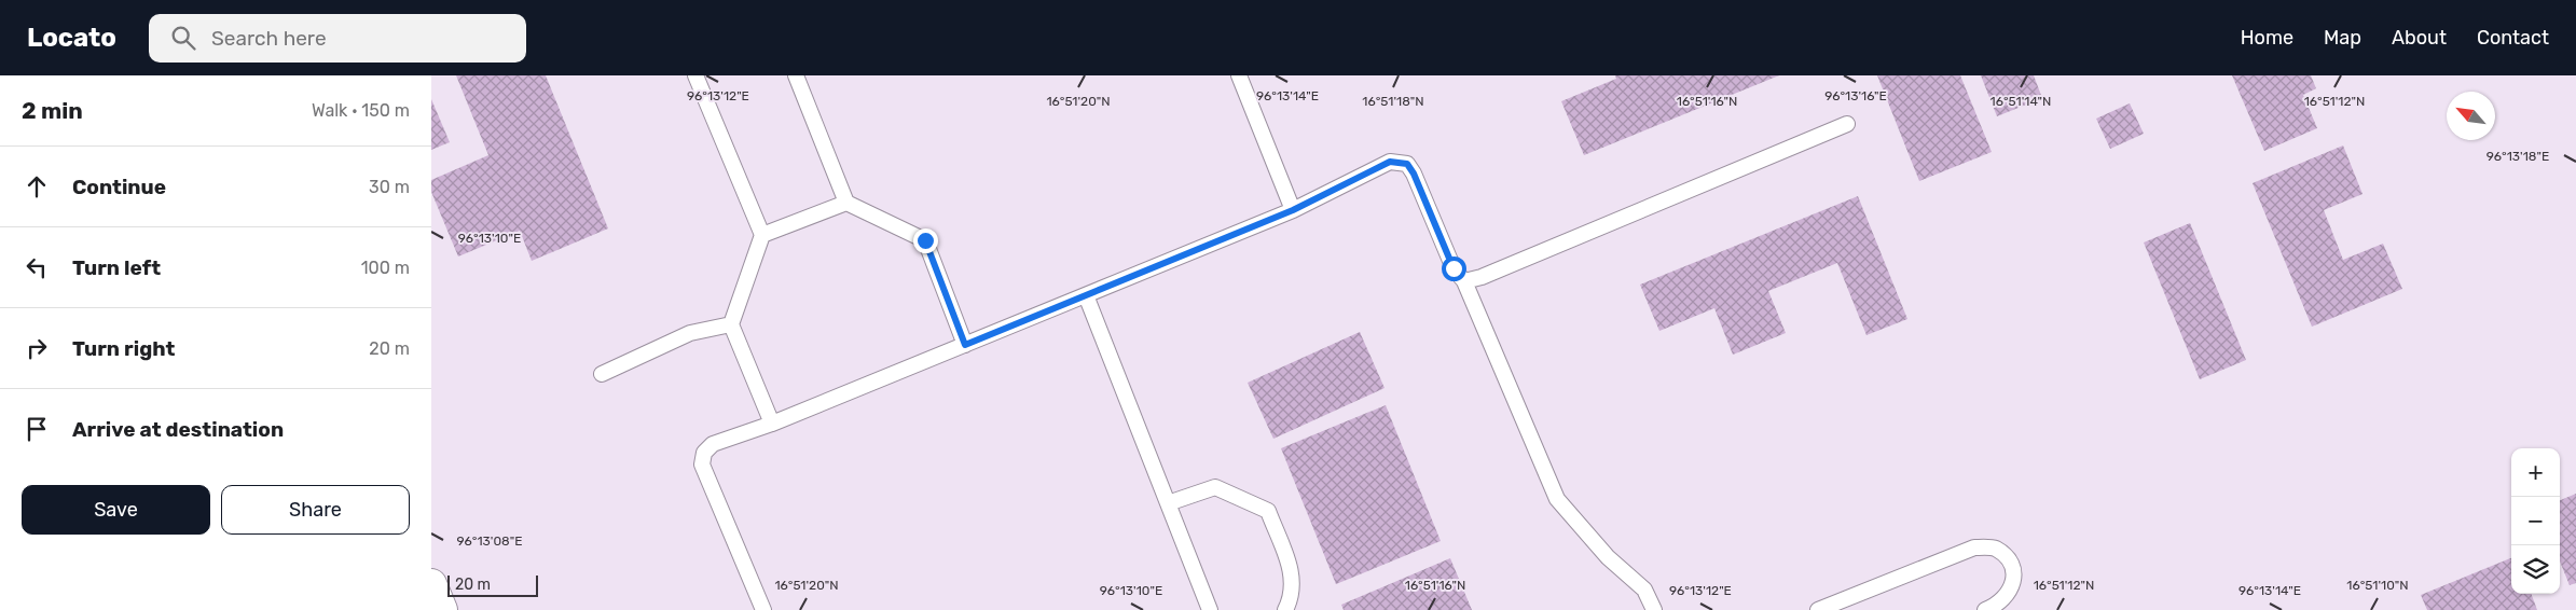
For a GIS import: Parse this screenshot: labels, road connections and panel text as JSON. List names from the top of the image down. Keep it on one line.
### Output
{"scale_bar":"20 m","north":"top left","page":{"header":"Locato","search":"Search here","nav":["Home","Map","About","Contact"],"heading":["2 min","Walk · 150 m"],"list":[["Continue","30 m"],["Turn left","100 m"],["Turn right","20 m"],"Arrive at destination"],"map_buttons":["+","−"],"buttons":["Save","Share"],"scale":"20 m"},"coordinates":["96°13'12\"E","96°13'14\"E","96°13'16\"E","16°51'20\"N","16°51'18\"N","16°51'16\"N","16°51'14\"N","16°51'12\"N","96°13'18\"E","96°13'10\"E","96°13'08\"E","16°51'10\"N"]}
